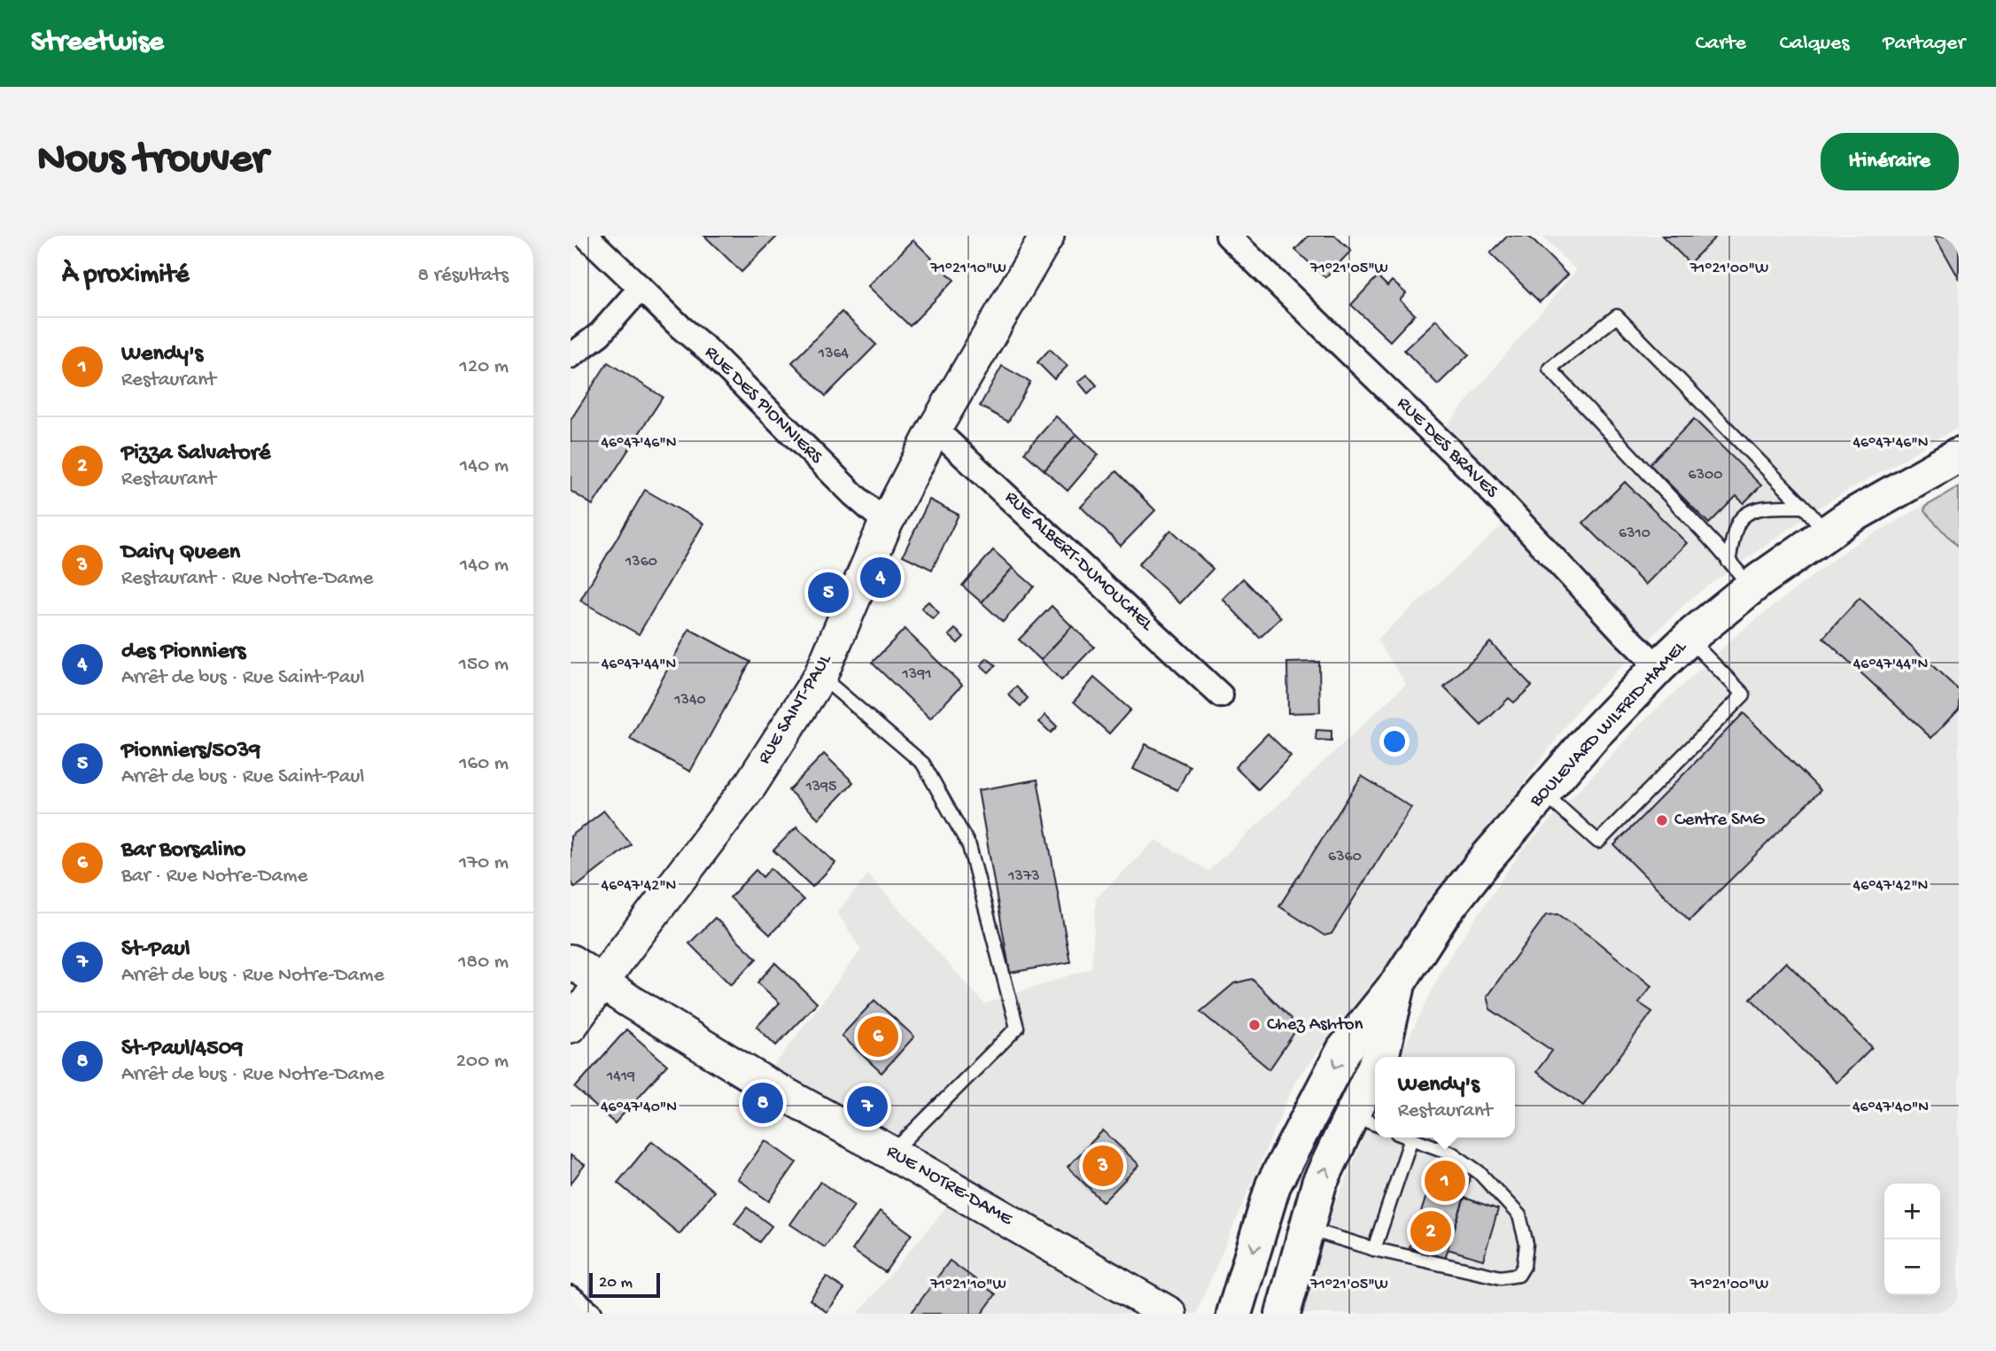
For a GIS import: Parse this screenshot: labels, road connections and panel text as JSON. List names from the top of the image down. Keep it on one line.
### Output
{"streets":{"main road":["BOULEVARD WILFRID-HAMEL"],"street":["RUE DES PIONNIERS","RUE DES BRAVES","RUE ALBERT-DUMOUCHEL","RUE SAINT-PAUL","RUE NOTRE-DAME"]},"crossings":[["RUE DES PIONNIERS","RUE SAINT-PAUL"],["RUE DES BRAVES","BOULEVARD WILFRID-HAMEL"],["RUE ALBERT-DUMOUCHEL","RUE SAINT-PAUL"],["RUE SAINT-PAUL","RUE NOTRE-DAME"]],"places":["Centre SMG","Chez Ashton"],"house_numbers":["1364","6300","6310","1360","1391","1340","1395","6360","1373","1419"],"scale_bar":"20 m","page":{"header":"Streetwise","nav":["Carte","Calques","Partager"],"buttons":"Itinéraire","title":"Nous trouver","heading":["À proximité","8 résultats"],"list":[{"mark":"1","name":"Wendy's","note":"Restaurant","value":"120 m"},{"mark":"2","name":"Pizza Salvatoré","note":"Restaurant","value":"140 m"},{"mark":"3","name":"Dairy Queen","note":"Restaurant · Rue Notre-Dame","value":"140 m"},{"mark":"4","name":"des Pionniers","note":"Arrêt de bus · Rue Saint-Paul","value":"150 m"},{"mark":"5","name":"Pionniers/5039","note":"Arrêt de bus · Rue Saint-Paul","value":"160 m"},{"mark":"6","name":"Bar Borsalino","note":"Bar · Rue Notre-Dame","value":"170 m"},{"mark":"7","name":"St-Paul","note":"Arrêt de bus · Rue Notre-Dame","value":"180 m"},{"mark":"8","name":"St-Paul/4509","note":"Arrêt de bus · Rue Notre-Dame","value":"200 m"}],"pins":["4","5","6","8","7","3","1","2"],"popup":["Wendy's","Restaurant"],"map_buttons":["+","−"],"scale":"20 m"},"coordinates":["71°21'10\"W","71°21'05\"W","71°21'00\"W","46°47'46\"N","46°47'44\"N","46°47'42\"N","46°47'40\"N"]}
